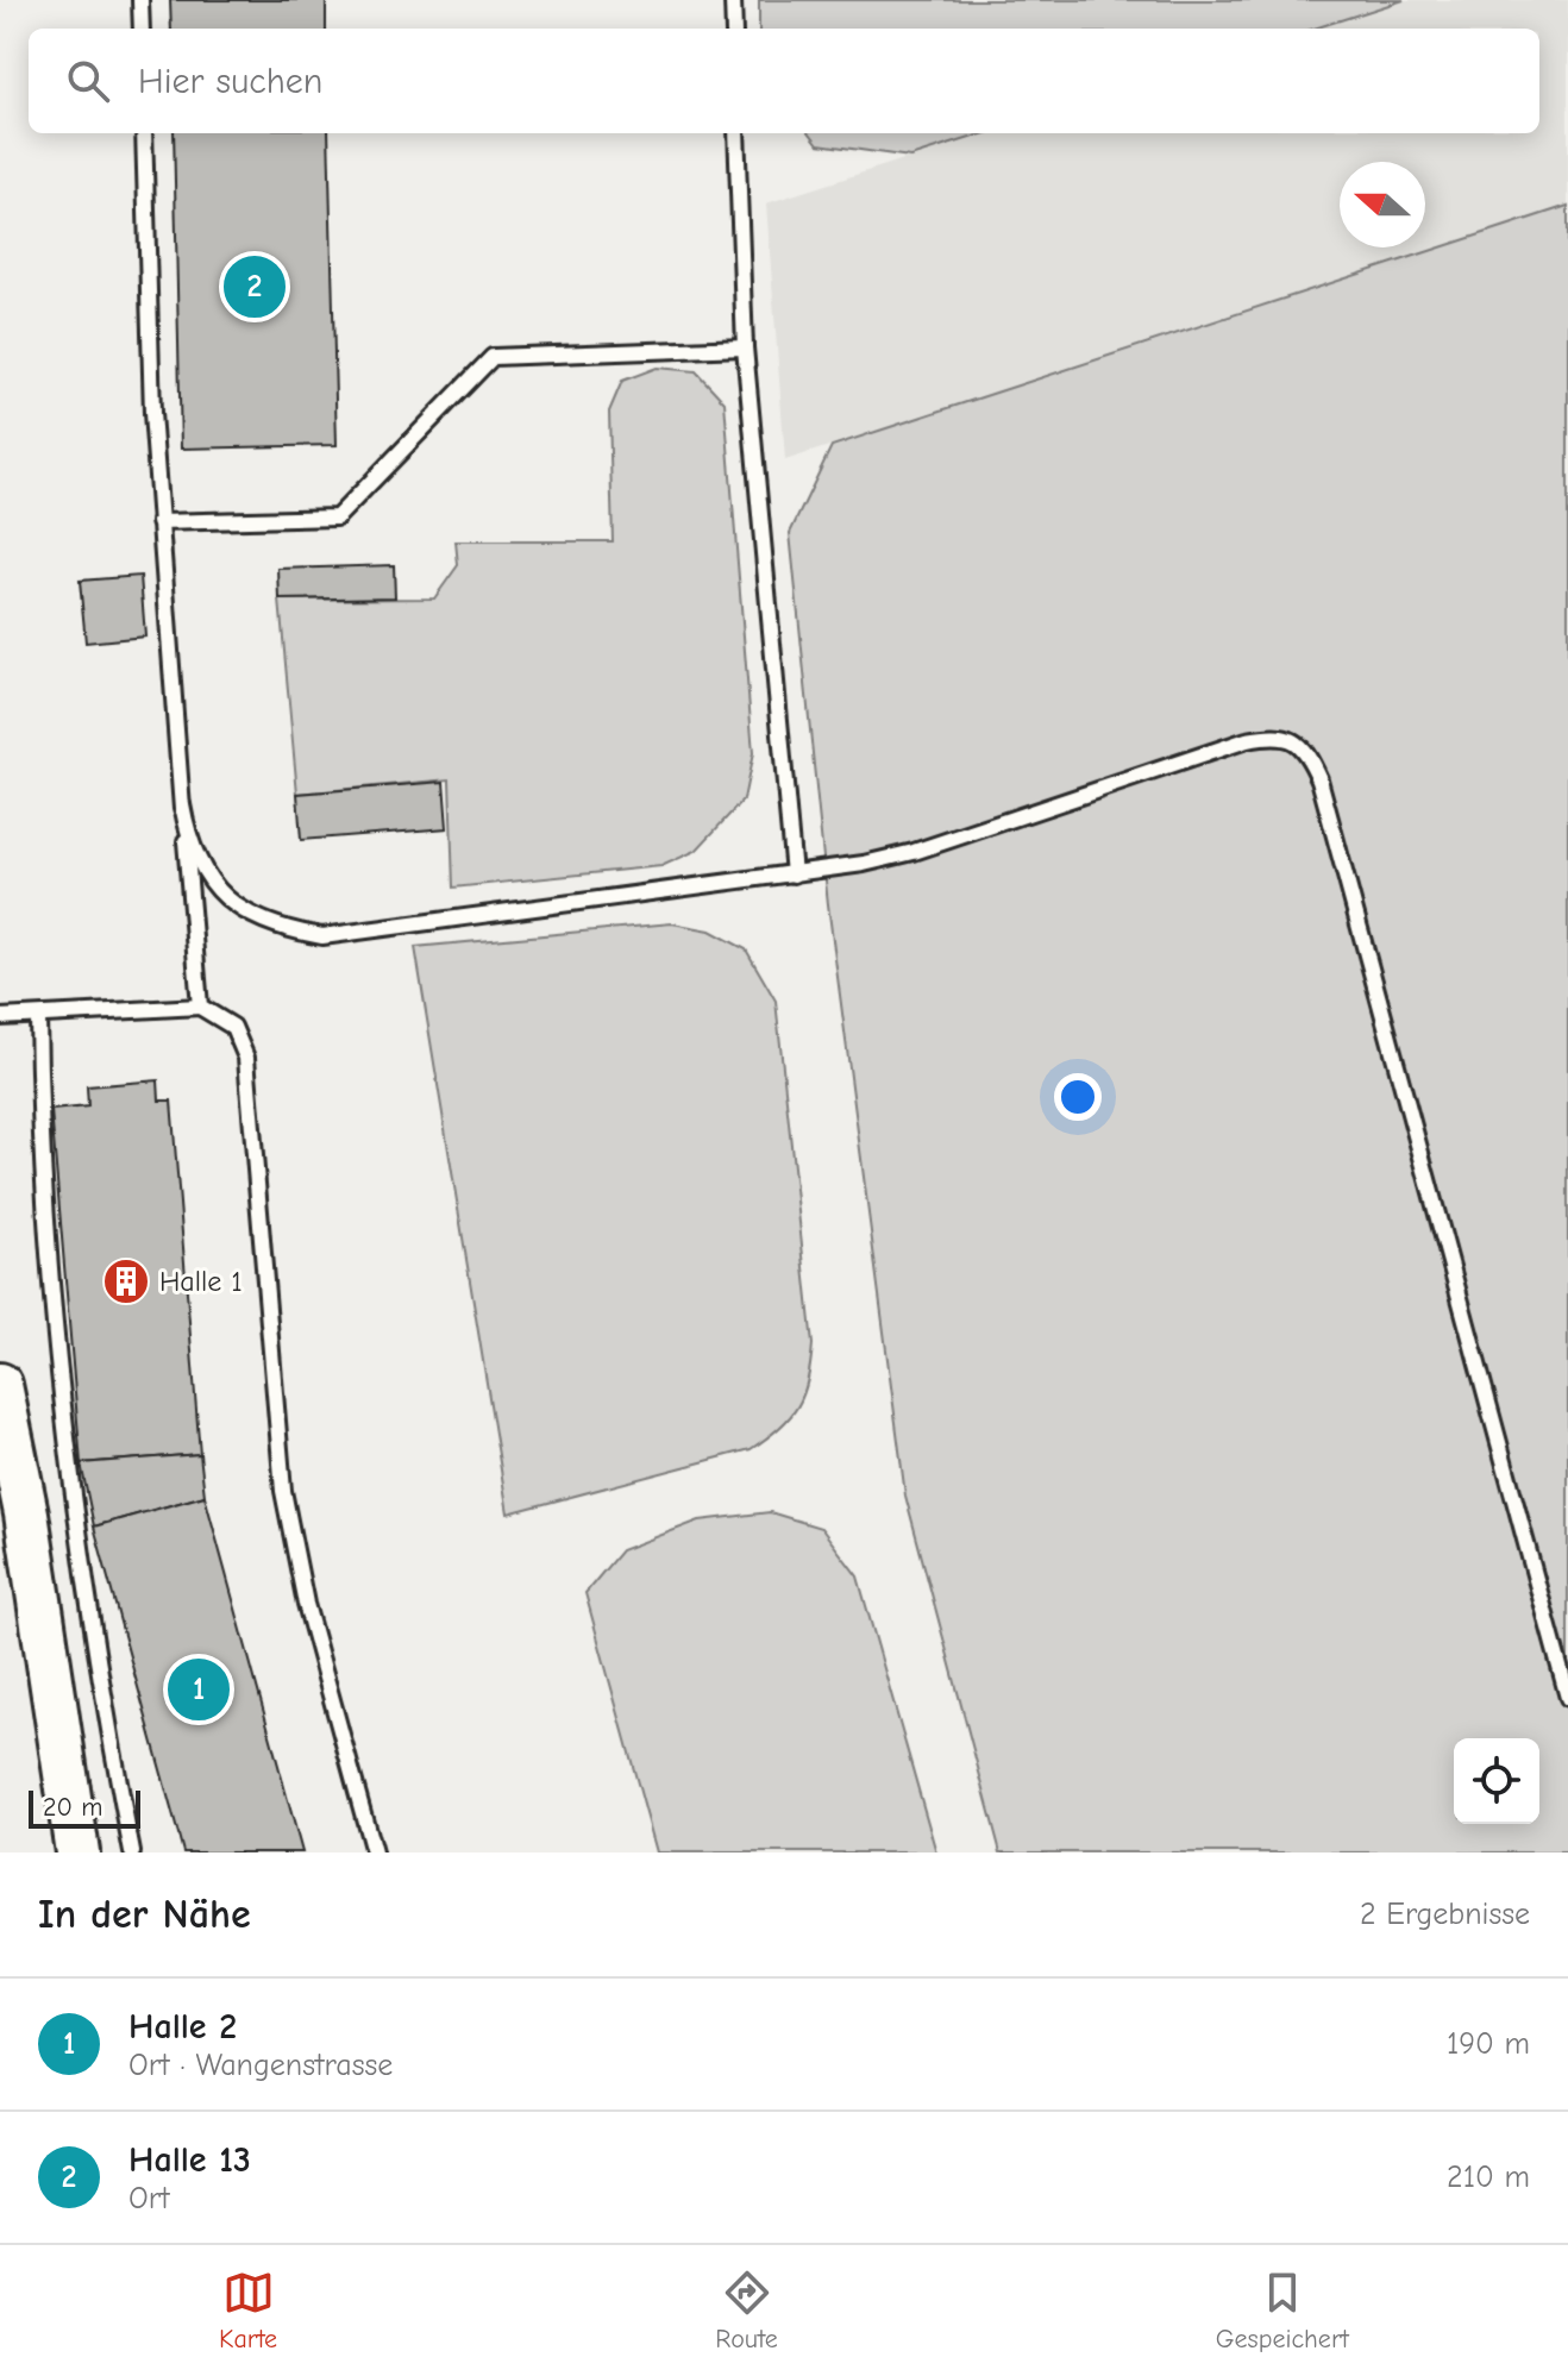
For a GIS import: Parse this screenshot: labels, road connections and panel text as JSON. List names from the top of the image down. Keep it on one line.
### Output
{"places":{"building":["Halle 1"]},"scale_bar":"20 m","north":"left","page":{"search":"Hier suchen","pins":["2","1"],"scale":"20 m","heading":["In der Nähe","2 Ergebnisse"],"list":[{"mark":"1","name":"Halle 2","note":"Ort · Wangenstrasse","value":"190 m"},{"mark":"2","name":"Halle 13","note":"Ort","value":"210 m"}],"nav":["Karte","Route","Gespeichert"]}}
